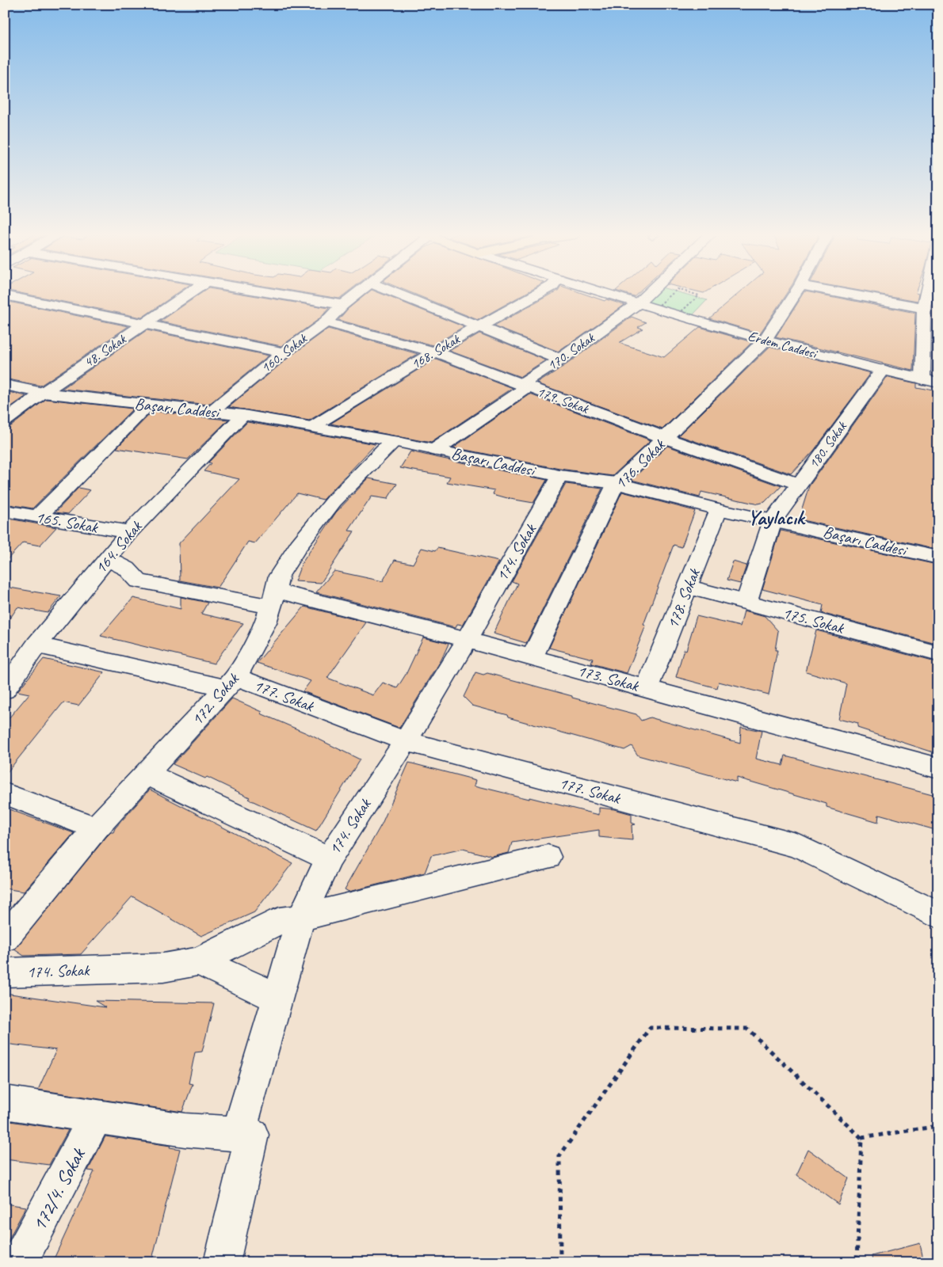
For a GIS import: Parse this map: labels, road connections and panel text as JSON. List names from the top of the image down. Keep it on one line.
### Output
{"streets":{"street":["Erdem Caddesi","48. Sokak","168. Sokak","170. Sokak","160. Sokak","179. Sokak","Başarı Caddesi","180. Sokak","176. Sokak","165. Sokak","164. Sokak","174. Sokak","178. Sokak","175. Sokak","173. Sokak","177. Sokak","172. Sokak","172/4. Sokak"]},"crossings":[["Erdem Caddesi","170. Sokak"],["Erdem Caddesi","180. Sokak"],["Erdem Caddesi","176. Sokak"],["48. Sokak","Başarı Caddesi"],["168. Sokak","179. Sokak"],["168. Sokak","Başarı Caddesi"],["170. Sokak","179. Sokak"],["170. Sokak","Başarı Caddesi"],["160. Sokak","179. Sokak"],["160. Sokak","Başarı Caddesi"],["179. Sokak","180. Sokak"],["179. Sokak","176. Sokak"],["Başarı Caddesi","180. Sokak"],["Başarı Caddesi","176. Sokak"],["Başarı Caddesi","164. Sokak"],["Başarı Caddesi","174. Sokak"],["Başarı Caddesi","178. Sokak"],["Başarı Caddesi","172. Sokak"],["180. Sokak","175. Sokak"],["176. Sokak","173. Sokak"],["165. Sokak","164. Sokak"],["164. Sokak","173. Sokak"],["164. Sokak","177. Sokak"],["174. Sokak","173. Sokak"],["174. Sokak","177. Sokak"],["178. Sokak","175. Sokak"],["178. Sokak","173. Sokak"],["173. Sokak","172. Sokak"],["177. Sokak","172. Sokak"]],"districts":["Yaylacık"]}
